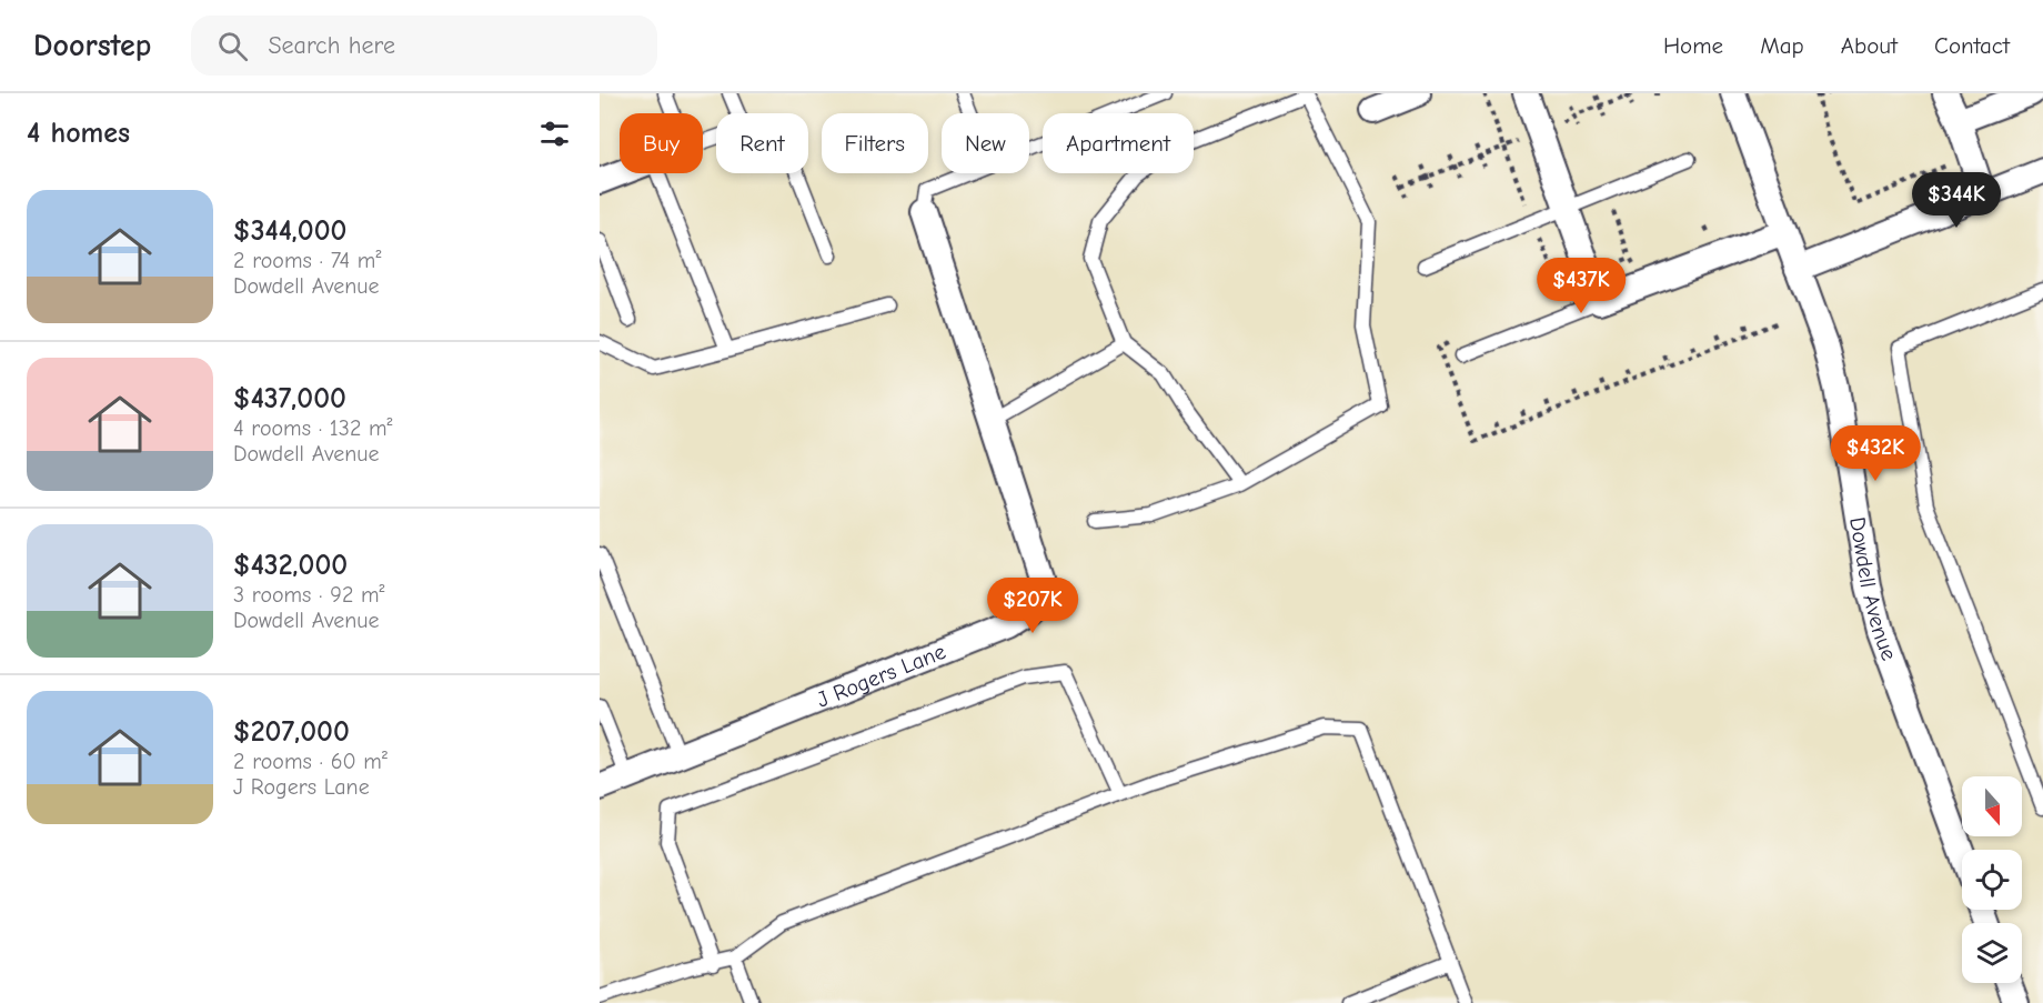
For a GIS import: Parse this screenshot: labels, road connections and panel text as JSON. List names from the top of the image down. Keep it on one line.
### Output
{"streets":{"street":["Dowdell Avenue","J Rogers Lane"]},"north":"bottom","page":{"header":"Doorstep","search":"Search here","nav":["Home","Map","About","Contact"],"heading":"4 homes","chip":["Buy","Rent","Filters","New","Apartment"],"price":["$344K","$437K","$432K","$207K"],"list":[{"name":"$344,000","note":"2 rooms · 74 m² · Dowdell Avenue"},{"name":"$437,000","note":"4 rooms · 132 m² · Dowdell Avenue"},{"name":"$432,000","note":"3 rooms · 92 m² · Dowdell Avenue"},{"name":"$207,000","note":"2 rooms · 60 m² · J Rogers Lane"}]}}
